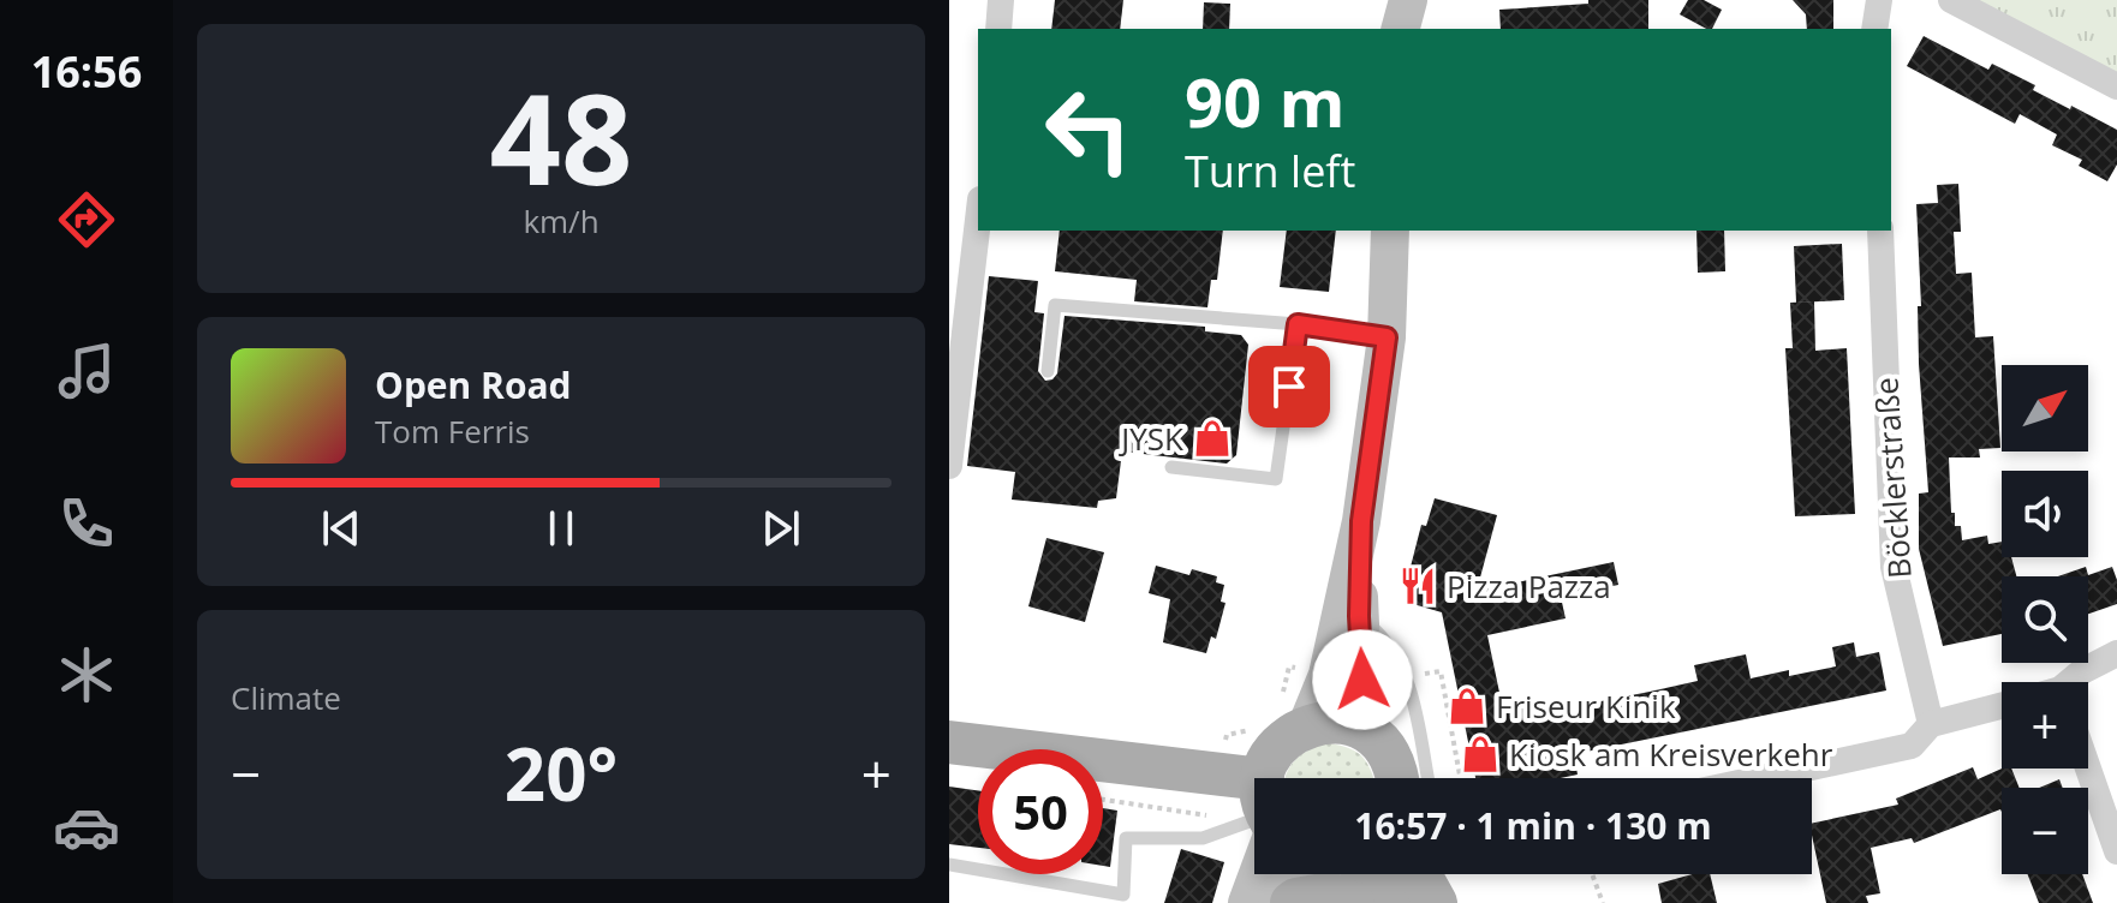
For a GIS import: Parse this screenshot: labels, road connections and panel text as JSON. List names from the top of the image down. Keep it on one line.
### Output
{"streets":{"street":["Böcklerstraße"]},"places":{"shop":["JYSK","Friseur Kinik","Kiosk am Kreisverkehr"],"restaurant":["Pizza Pazza"]},"north":"top right","page":{"tabs":"16:56","tile":[["48","km/h"],"Climate"],"turn":["90 m","Turn left"],"song":["Open Road","Tom Ferris"],"map_buttons":["+","−"],"heat":["−","20°","+"],"limit":"50","trip":"16:57 · 1 min · 130 m"}}
